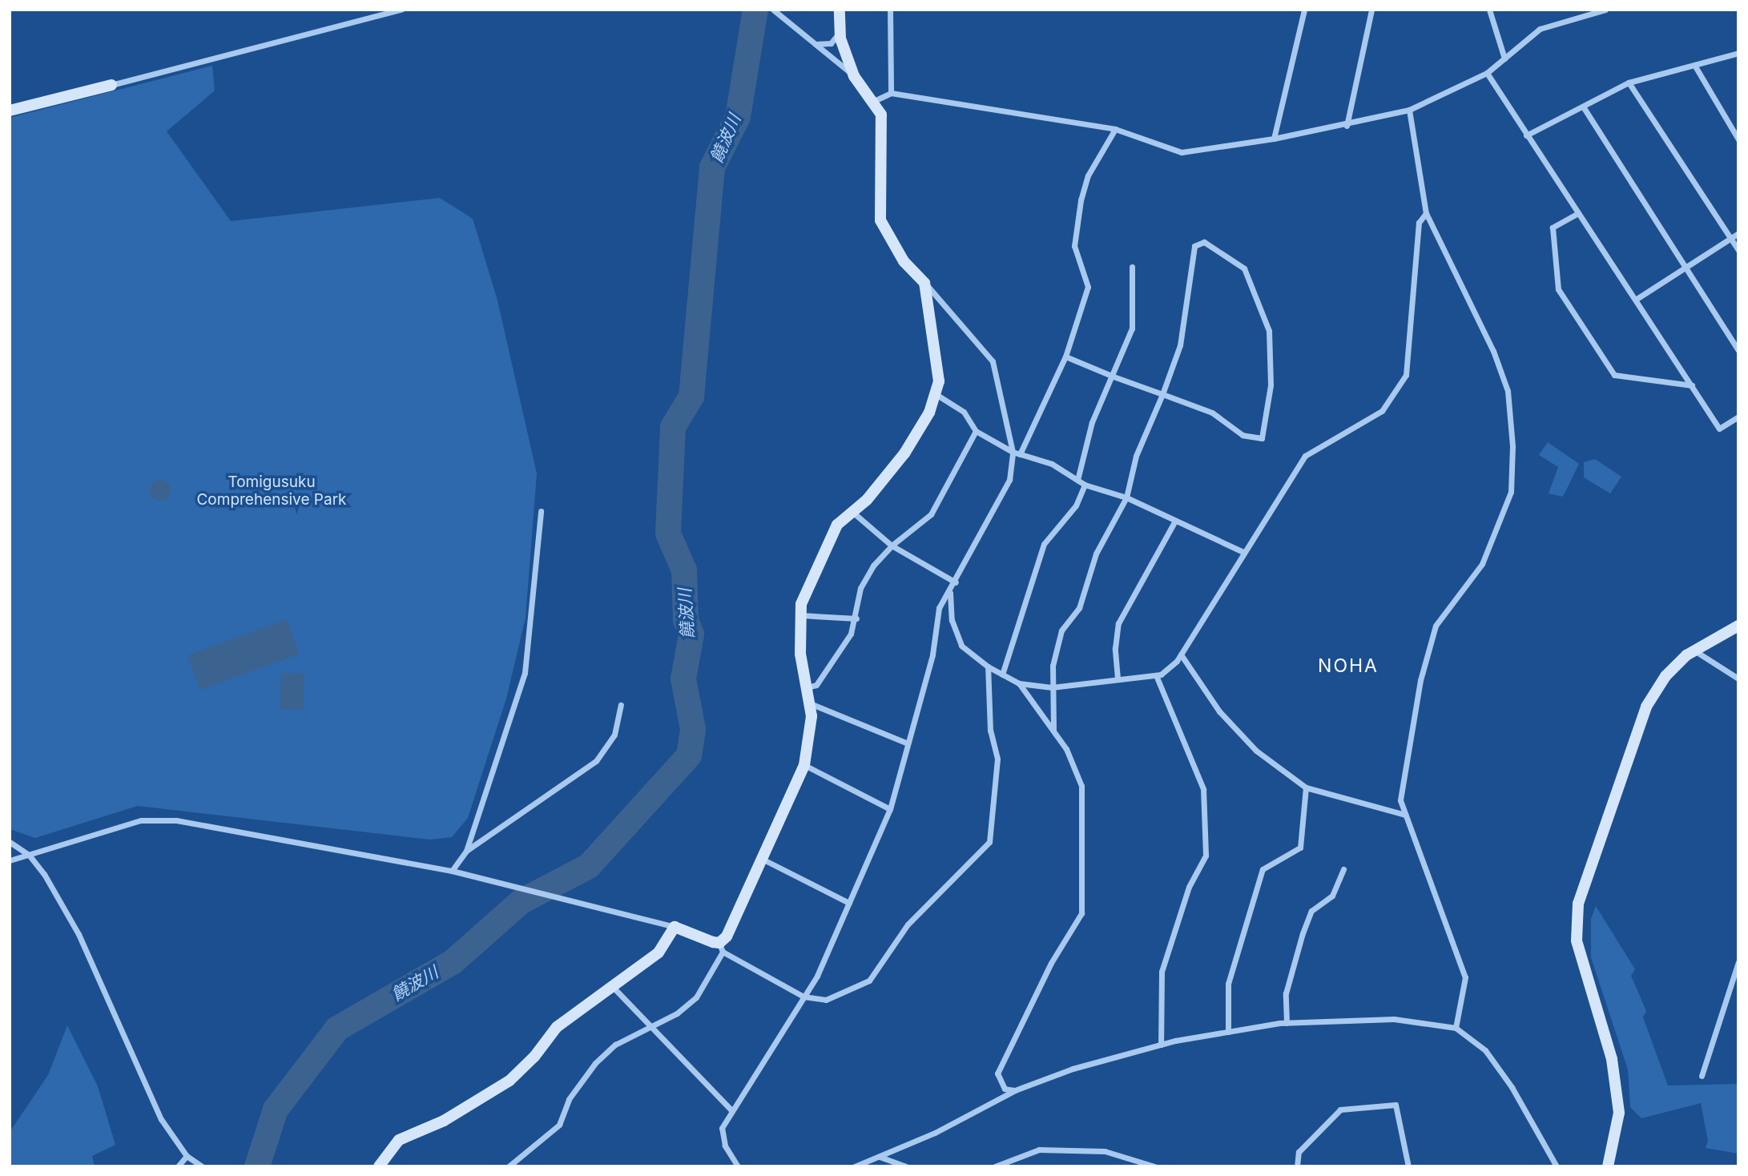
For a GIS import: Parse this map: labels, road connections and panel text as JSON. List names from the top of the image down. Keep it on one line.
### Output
{"districts":["NOHA"],"water":["饒波川"],"parks":["Tomigusuku Comprehensive Park"]}
